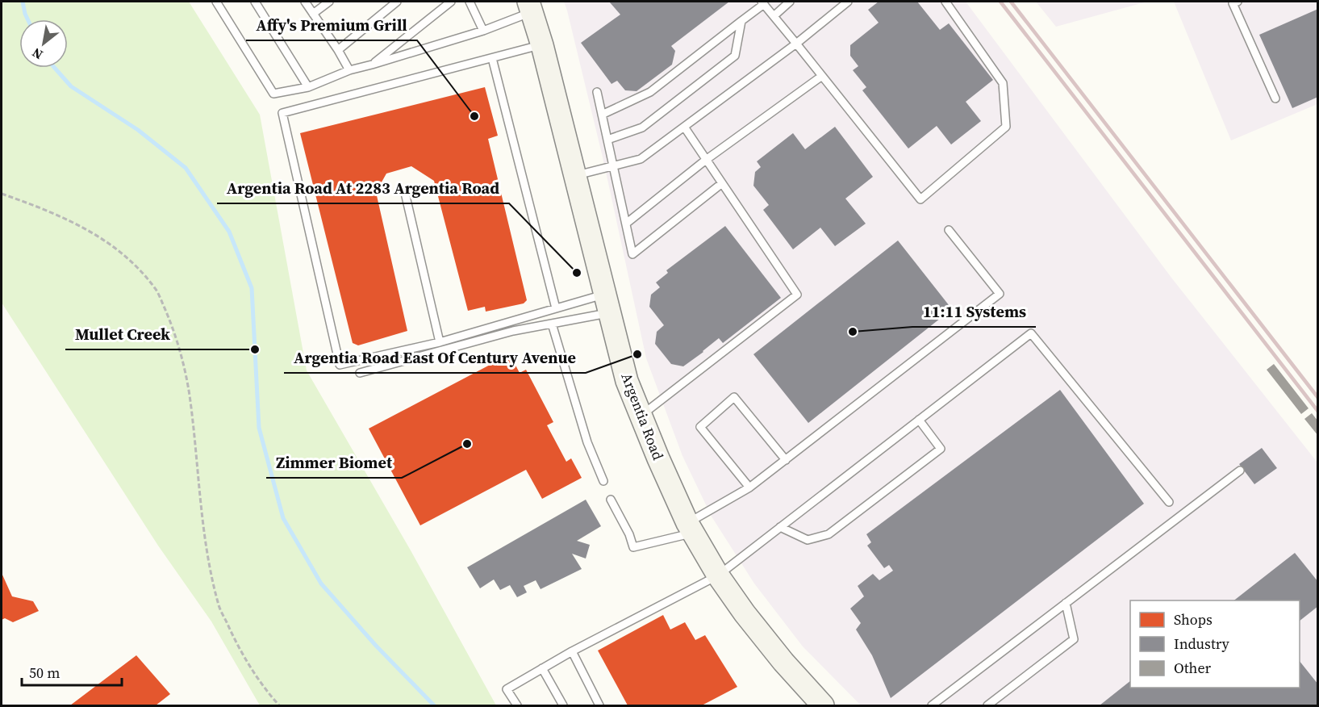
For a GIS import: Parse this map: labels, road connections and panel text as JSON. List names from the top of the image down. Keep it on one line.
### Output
{"streets":{"street":["Argentia Road"]},"places":["Affy's Premium Grill","Argentia Road At 2283 Argentia Road","11:11 Systems","Mullet Creek","Argentia Road East Of Century Avenue","Zimmer Biomet"],"legend":["Shops","Industry","Other"],"scale_bar":"50 m","north":"bottom left"}
